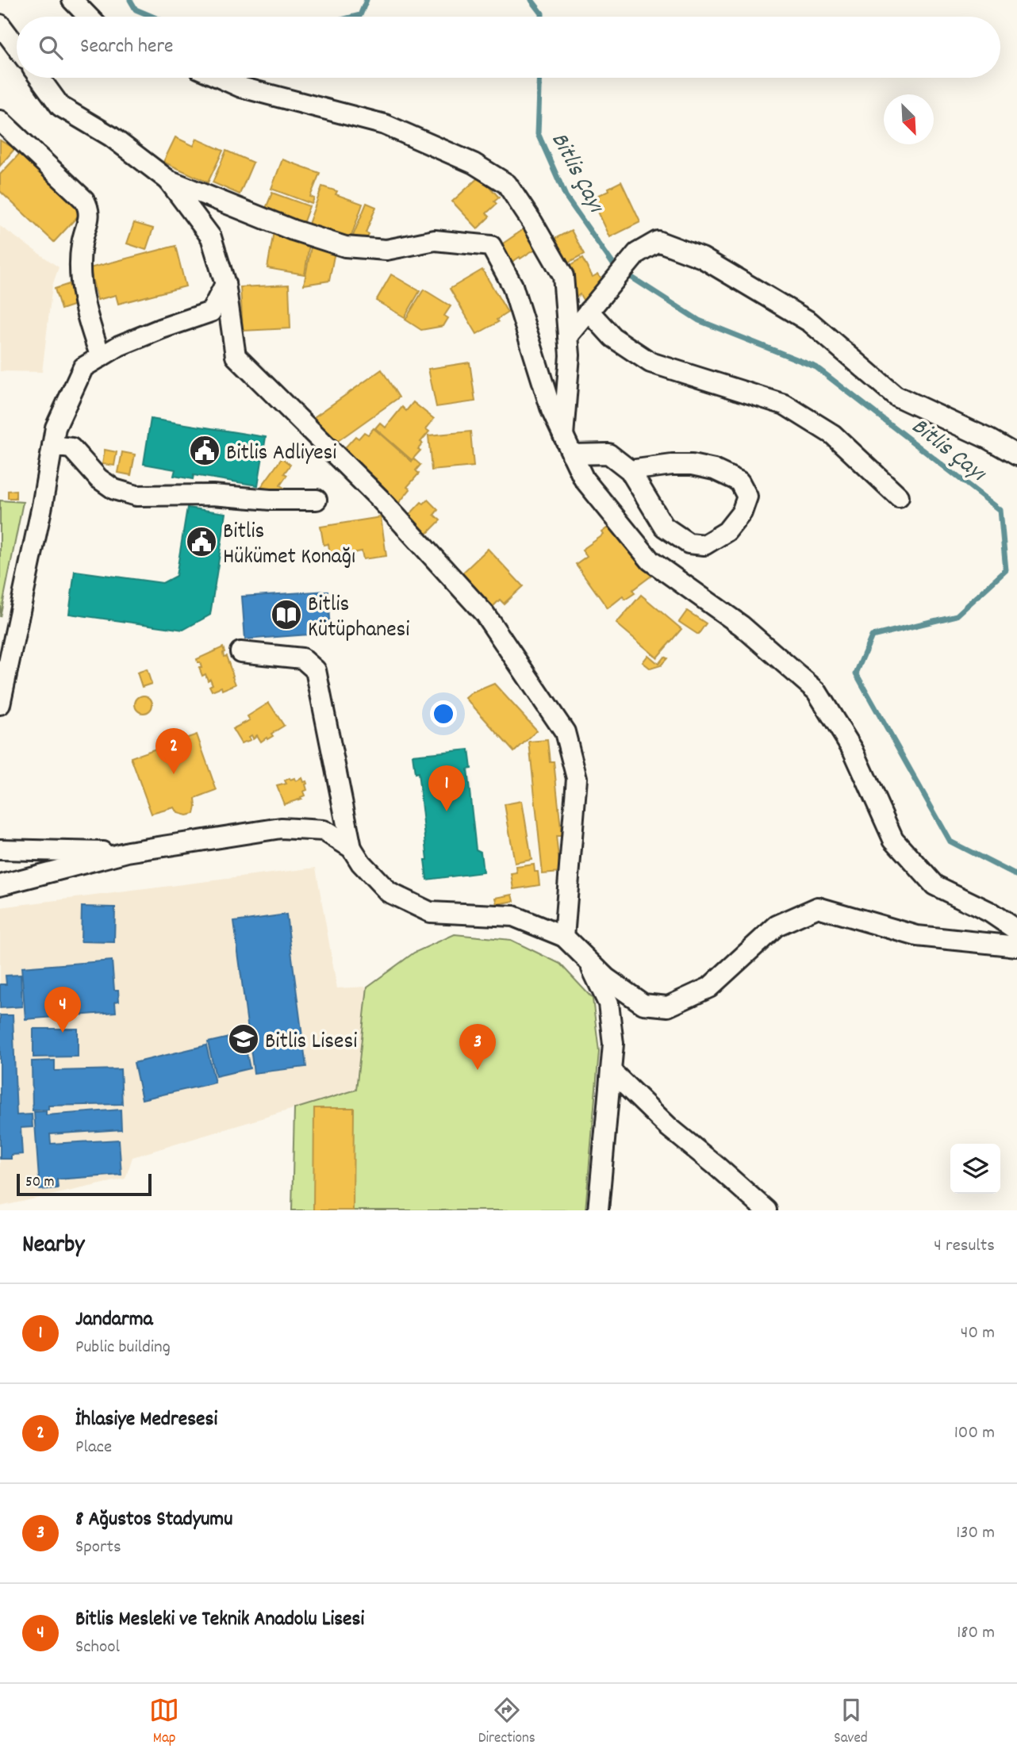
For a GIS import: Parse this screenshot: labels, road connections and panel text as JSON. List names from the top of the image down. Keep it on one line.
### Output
{"water":["Bitlis Çayı"],"places":{"public building":["Bitlis Adliyesi","Bitlis Hükümet Konağı"],"library":["Bitlis Kütüphanesi"],"school or university":["Bitlis Lisesi"]},"scale_bar":"50 m","north":"bottom right","page":{"search":"Search here","pins":["2","1","4","3"],"scale":"50 m","heading":["Nearby","4 results"],"list":[{"mark":"1","name":"Jandarma","note":"Public building","value":"40 m"},{"mark":"2","name":"İhlasiye Medresesi","note":"Place","value":"100 m"},{"mark":"3","name":"8 Ağustos Stadyumu","note":"Sports","value":"130 m"},{"mark":"4","name":"Bitlis Mesleki ve Teknik Anadolu Lisesi","note":"School","value":"180 m"}],"nav":["Map","Directions","Saved"]}}
